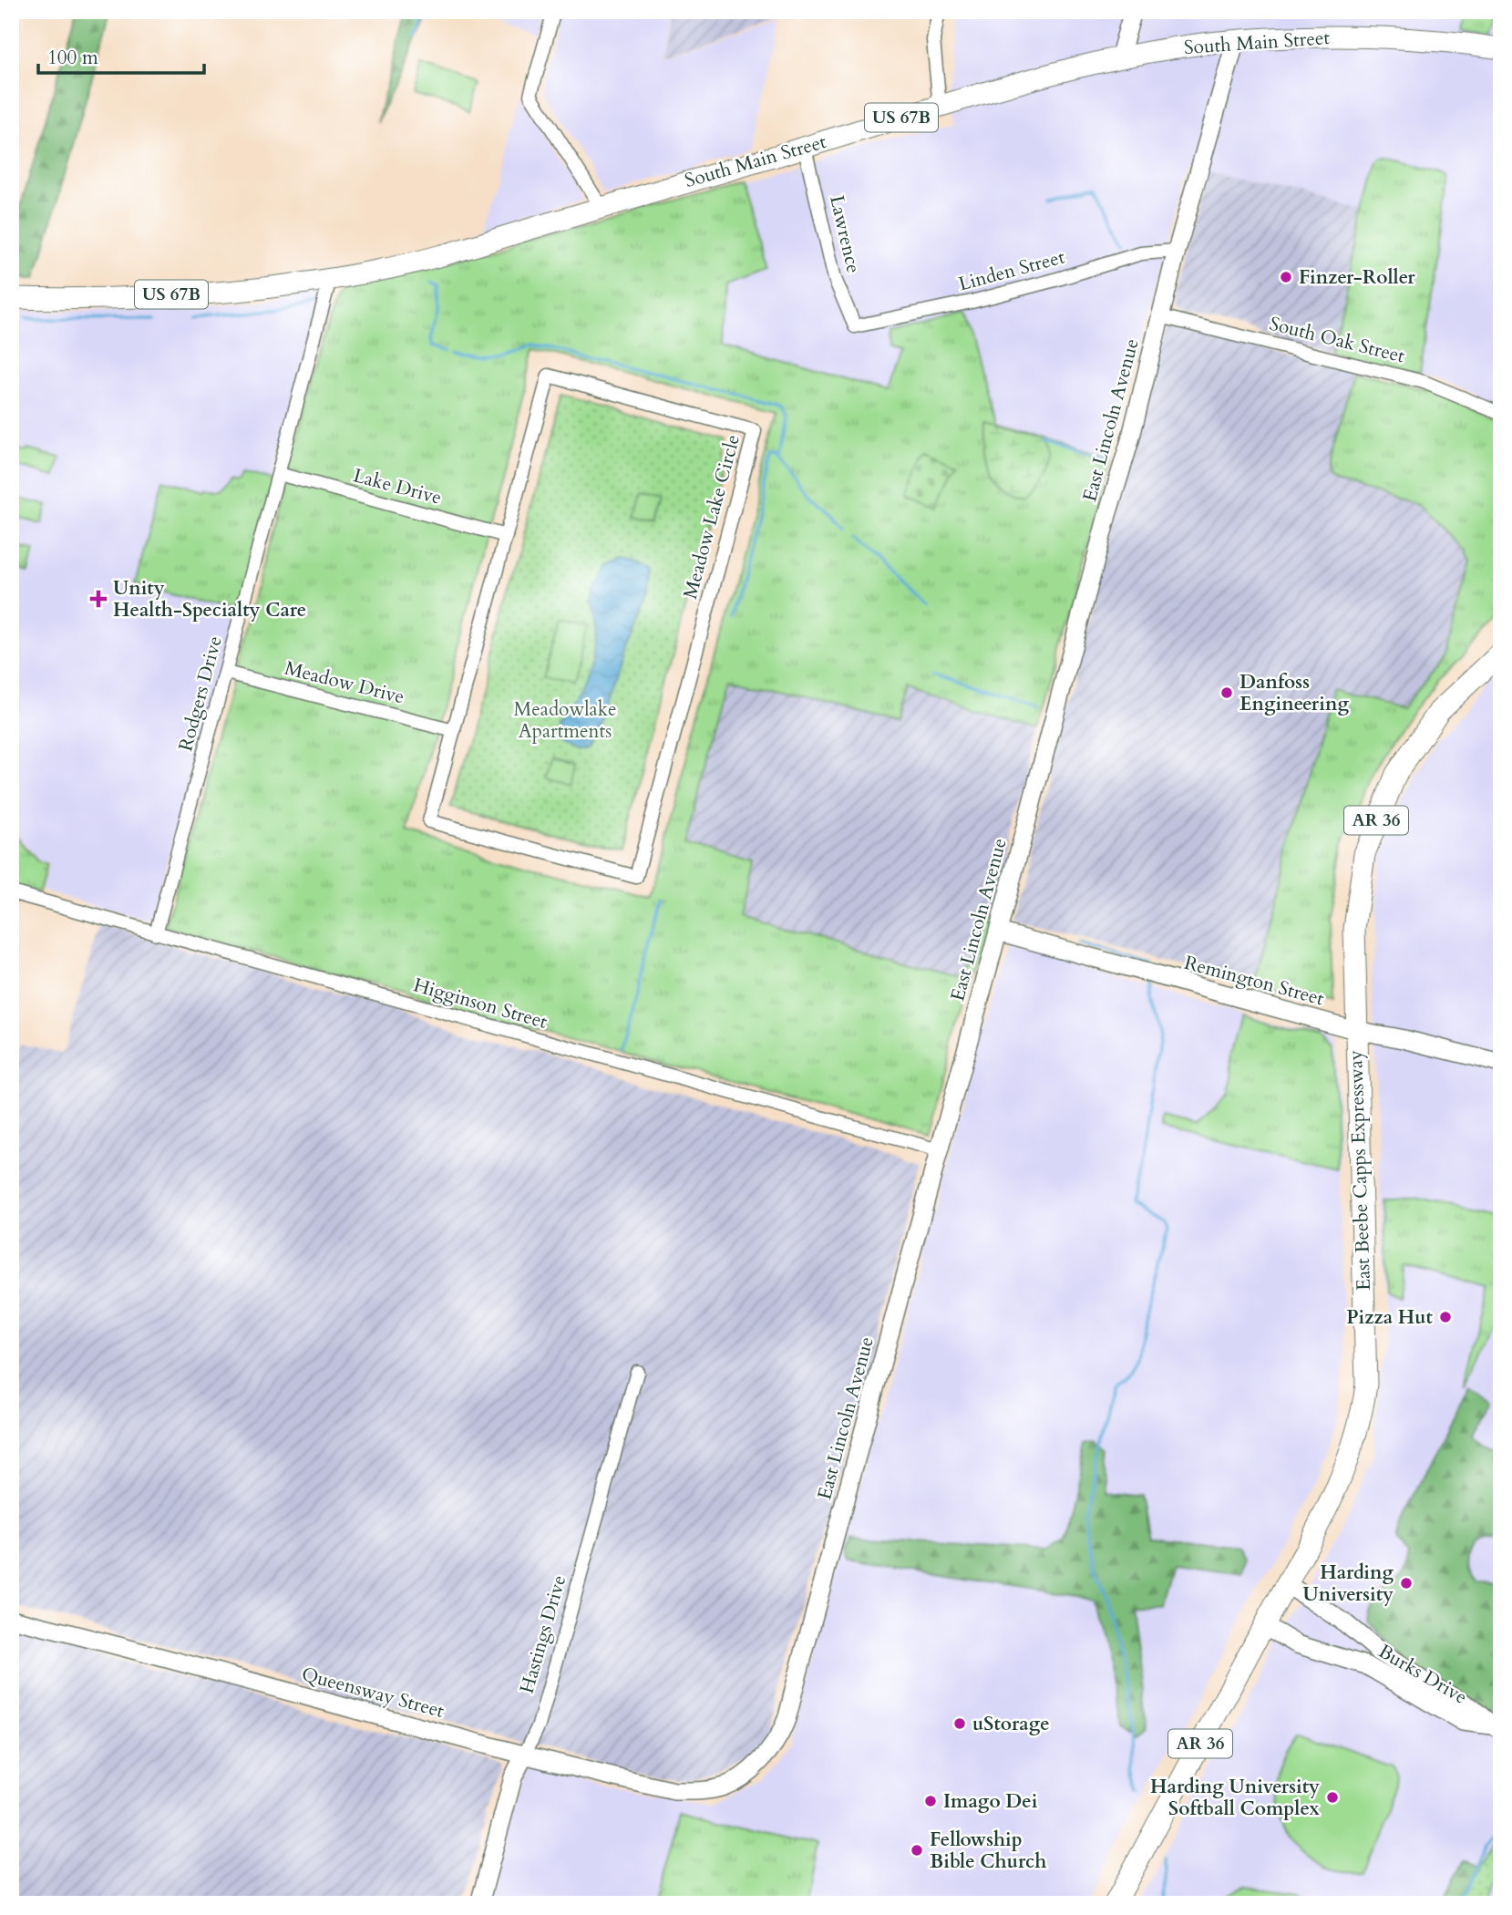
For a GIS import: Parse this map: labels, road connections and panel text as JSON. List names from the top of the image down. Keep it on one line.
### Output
{"streets":{"main road":["South Main Street","US 67B","AR 36","East Beebe Capps Expressway"],"street":["Lawrence","Linden Street","South Oak Street","East Lincoln Avenue","Lake Drive","Meadow Lake Circle","Meadow Drive","Rodgers Drive","Remington Street","Higginson Street","Hastings Drive","Burks Drive","Queensway Street"]},"crossings":[["South Main Street","Lawrence"],["South Main Street","East Lincoln Avenue"],["South Main Street","Rodgers Drive"],["Lawrence","Linden Street"],["Linden Street","East Lincoln Avenue"],["South Oak Street","East Lincoln Avenue"],["East Lincoln Avenue","Remington Street"],["East Lincoln Avenue","Higginson Street"],["East Lincoln Avenue","Queensway Street"],["Lake Drive","Meadow Lake Circle"],["Lake Drive","Rodgers Drive"],["Meadow Lake Circle","Meadow Drive"],["Meadow Drive","Rodgers Drive"],["Rodgers Drive","Higginson Street"],["Remington Street","East Beebe Capps Expressway"],["East Beebe Capps Expressway","Burks Drive"],["Hastings Drive","Queensway Street"]],"parks":["Meadowlake Apartments"],"places":{"other":["Finzer-Roller","Danfoss Engineering","Pizza Hut","Harding University","uStorage","Harding University Softball Complex","Imago Dei","Fellowship Bible Church"],"health":["Unity Health-Specialty Care"]},"scale_bar":"100 m"}
